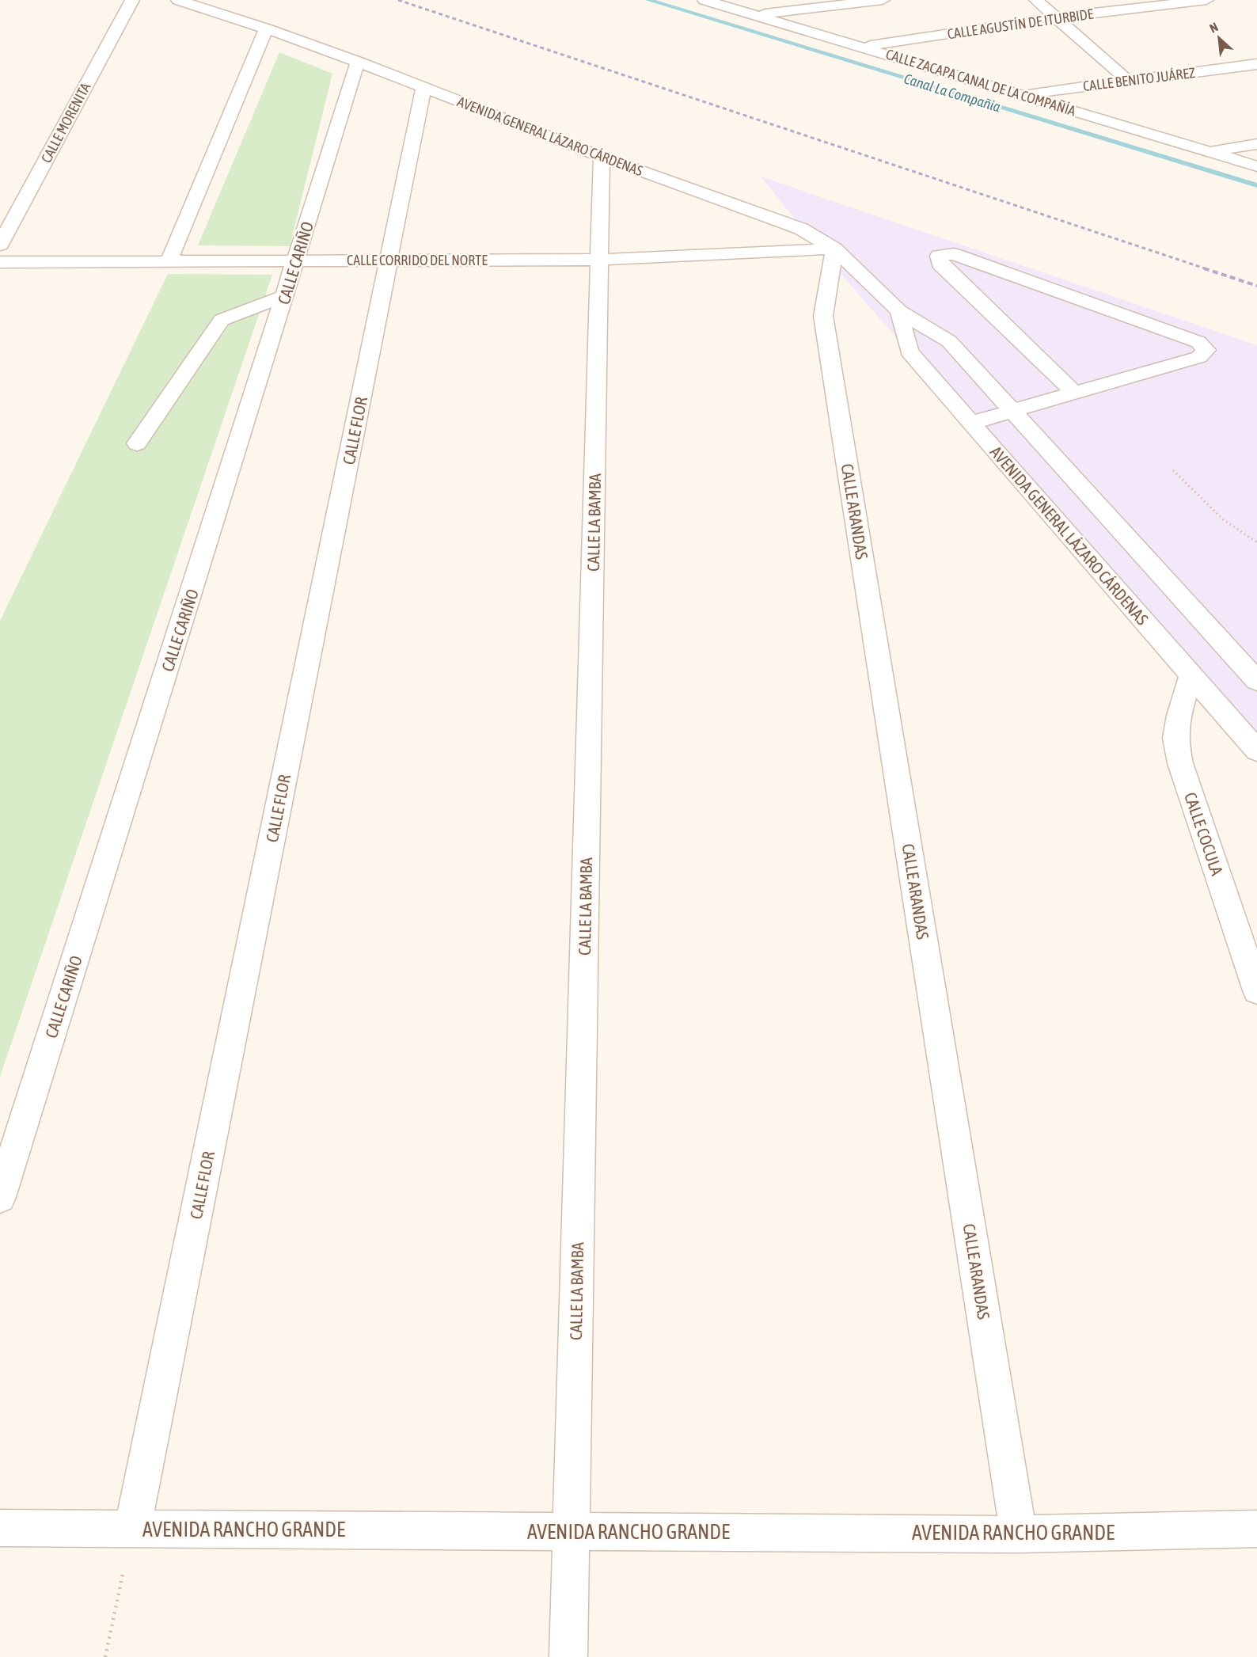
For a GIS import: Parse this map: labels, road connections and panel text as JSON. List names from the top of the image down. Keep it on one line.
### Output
{"streets":{"street":["CALLE AGUSTÍN DE ITURBIDE","CALLE BENITO JUÁREZ","CALLE ZACAPA CANAL DE LA COMPAÑÍA","CALLE MORENITA","AVENIDA GENERAL LÁZARO CÁRDENAS","CALLE CORRIDO DEL NORTE","CALLE CARIÑO","CALLE FLOR","CALLE ARANDAS","CALLE LA BAMBA","CALLE COCULA","AVENIDA RANCHO GRANDE"]},"crossings":[["CALLE AGUSTÍN DE ITURBIDE","CALLE ZACAPA CANAL DE LA COMPAÑÍA"],["CALLE BENITO JUÁREZ","CALLE ZACAPA CANAL DE LA COMPAÑÍA"],["AVENIDA GENERAL LÁZARO CÁRDENAS","CALLE CORRIDO DEL NORTE"],["AVENIDA GENERAL LÁZARO CÁRDENAS","CALLE CARIÑO"],["AVENIDA GENERAL LÁZARO CÁRDENAS","CALLE FLOR"],["AVENIDA GENERAL LÁZARO CÁRDENAS","CALLE ARANDAS"],["AVENIDA GENERAL LÁZARO CÁRDENAS","CALLE LA BAMBA"],["AVENIDA GENERAL LÁZARO CÁRDENAS","CALLE COCULA"],["CALLE CORRIDO DEL NORTE","CALLE CARIÑO"],["CALLE CORRIDO DEL NORTE","CALLE FLOR"],["CALLE CORRIDO DEL NORTE","CALLE ARANDAS"],["CALLE CORRIDO DEL NORTE","CALLE LA BAMBA"],["CALLE FLOR","AVENIDA RANCHO GRANDE"],["CALLE ARANDAS","AVENIDA RANCHO GRANDE"],["CALLE LA BAMBA","AVENIDA RANCHO GRANDE"]],"water":["Canal La Compañia"],"north":"top left"}
